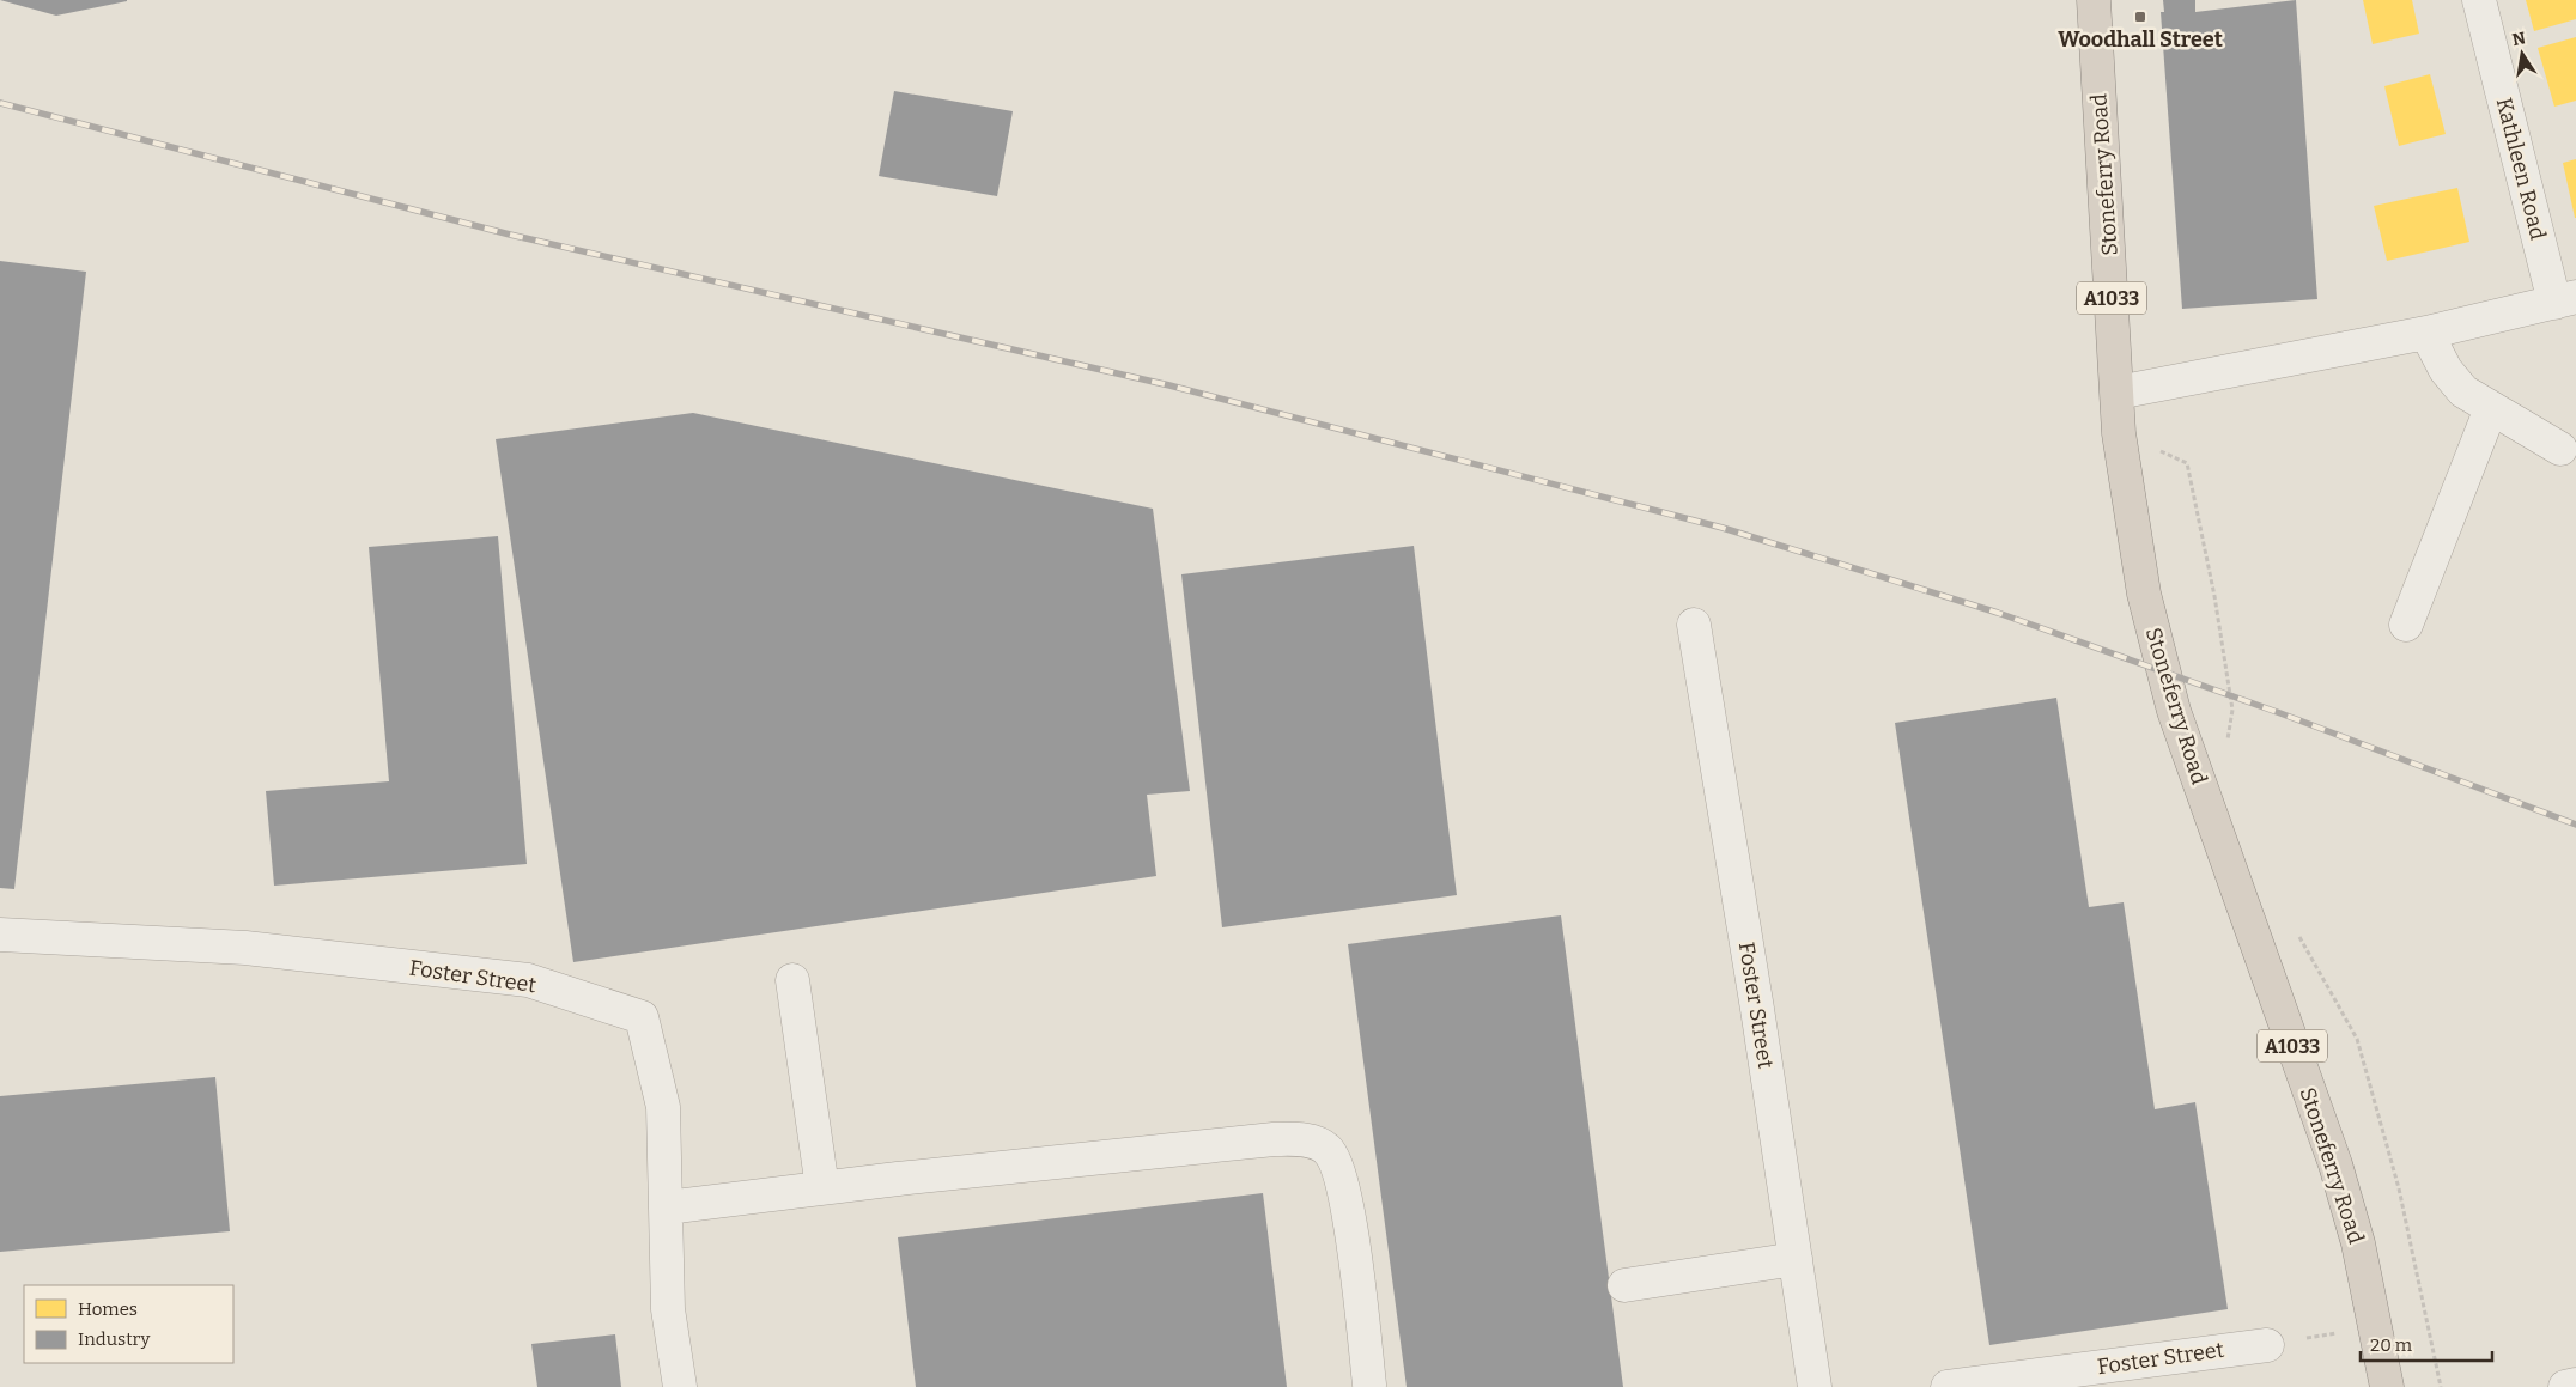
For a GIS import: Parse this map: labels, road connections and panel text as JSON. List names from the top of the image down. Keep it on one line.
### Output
{"streets":{"highway":["Stoneferry Road","A1033"],"street":["Kathleen Road","Foster Street"]},"places":{"transit":["Woodhall Street"]},"legend":["Homes","Industry"],"scale_bar":"20 m","north":"top"}
